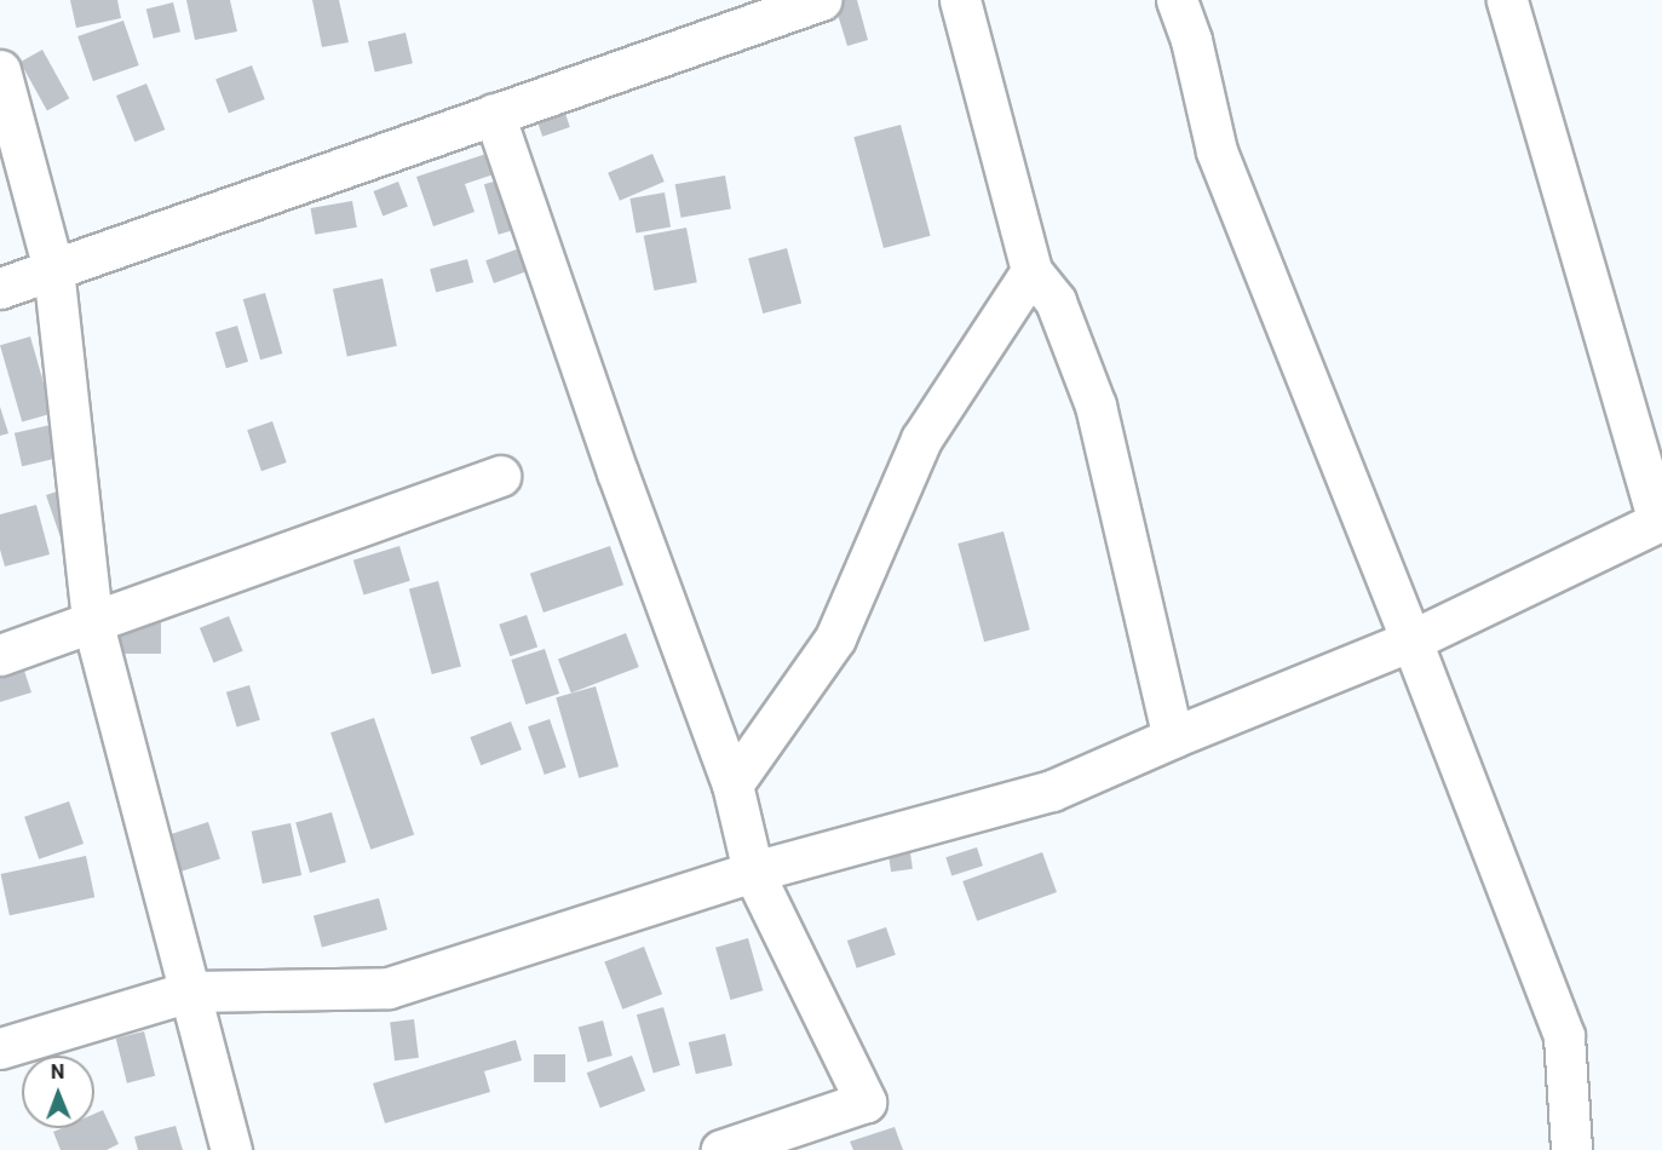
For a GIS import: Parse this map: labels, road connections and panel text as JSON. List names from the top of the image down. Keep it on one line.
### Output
{"north":"top"}
